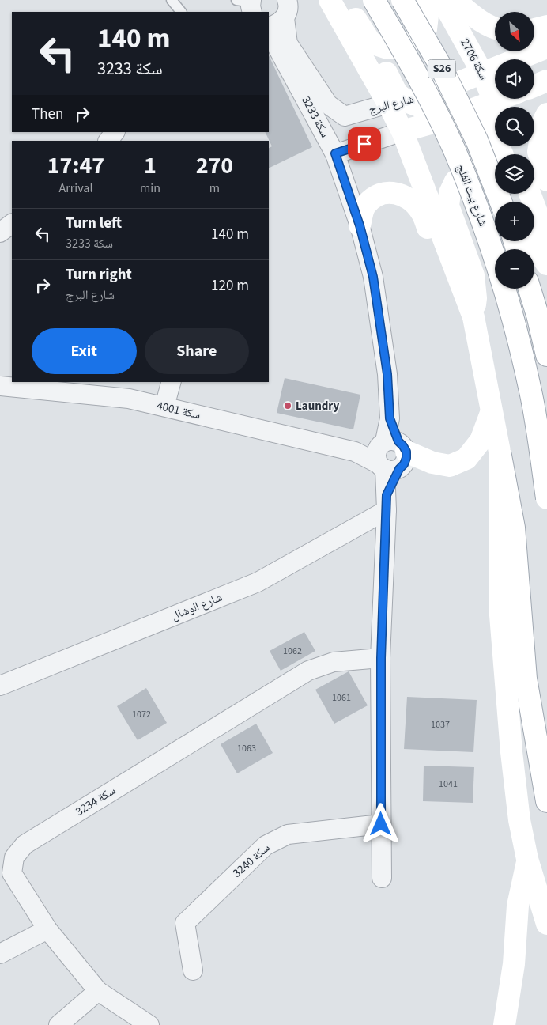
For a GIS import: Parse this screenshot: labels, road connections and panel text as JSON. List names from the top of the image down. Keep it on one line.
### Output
{"streets":{"main road":["سكة 2706","S26","شارع البرج","شارع بيت الفلج"],"street":["سكة 3233","سكة 4001","شارع الوشال","سكة 3234","سكة 3240"]},"crossings":[["سكة 2706","شارع البرج"],["شارع البرج","سكة 3233"],["سكة 3233","سكة 4001"]],"places":["Laundry"],"house_numbers":["1062","1061","1072","1037","1063","1041"],"north":"bottom right","page":{"map_buttons":["+","−"],"turn":["140 m","سكة 3233"],"then":"Then","eta":["17:47","Arrival","1","min","270","m"],"list":[{"name":"Turn left","note":"سكة 3233","value":"140 m"},{"name":"Turn right","note":"شارع البرج","value":"120 m"}],"buttons":["Exit","Share"]}}
